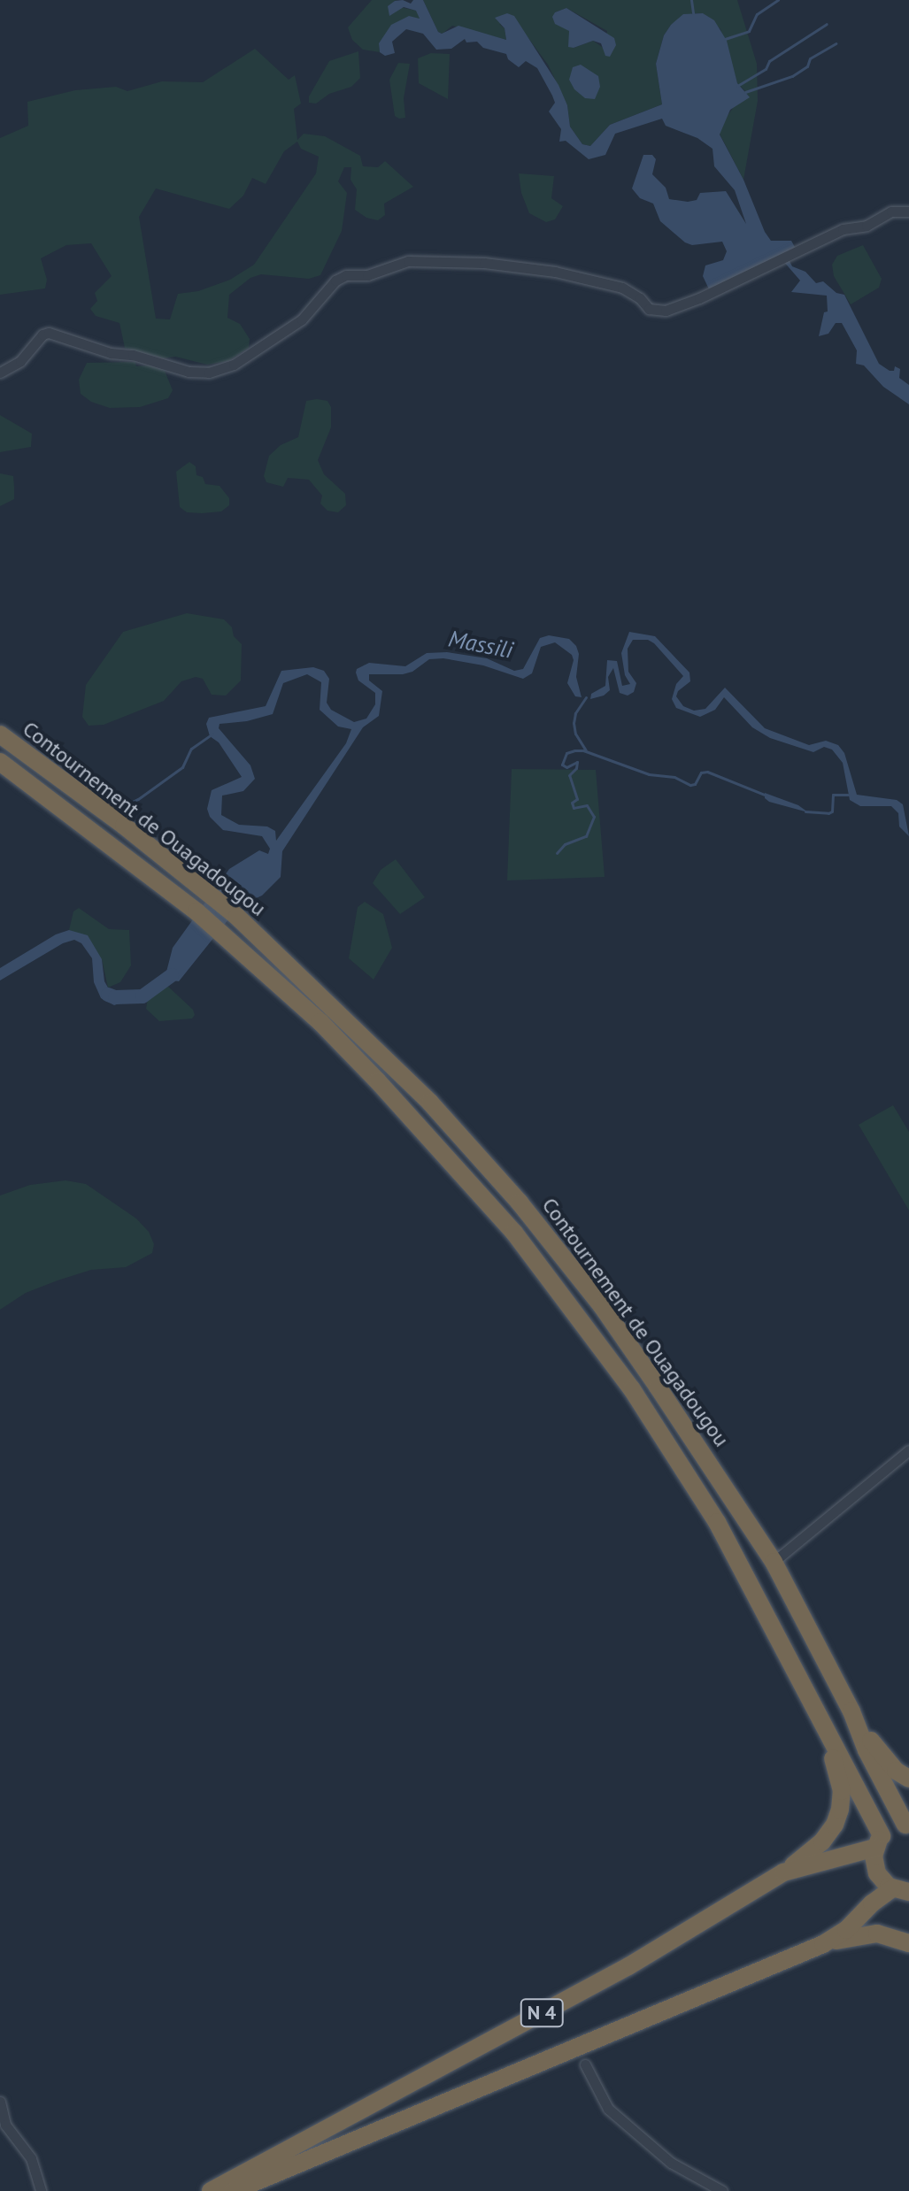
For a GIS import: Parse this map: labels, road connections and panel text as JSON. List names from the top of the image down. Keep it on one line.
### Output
{"streets":{"highway":["Contournement de Ouagadougou","N 4"]},"crossings":[["Contournement de Ouagadougou","N 4"]],"water":["Massili"]}
